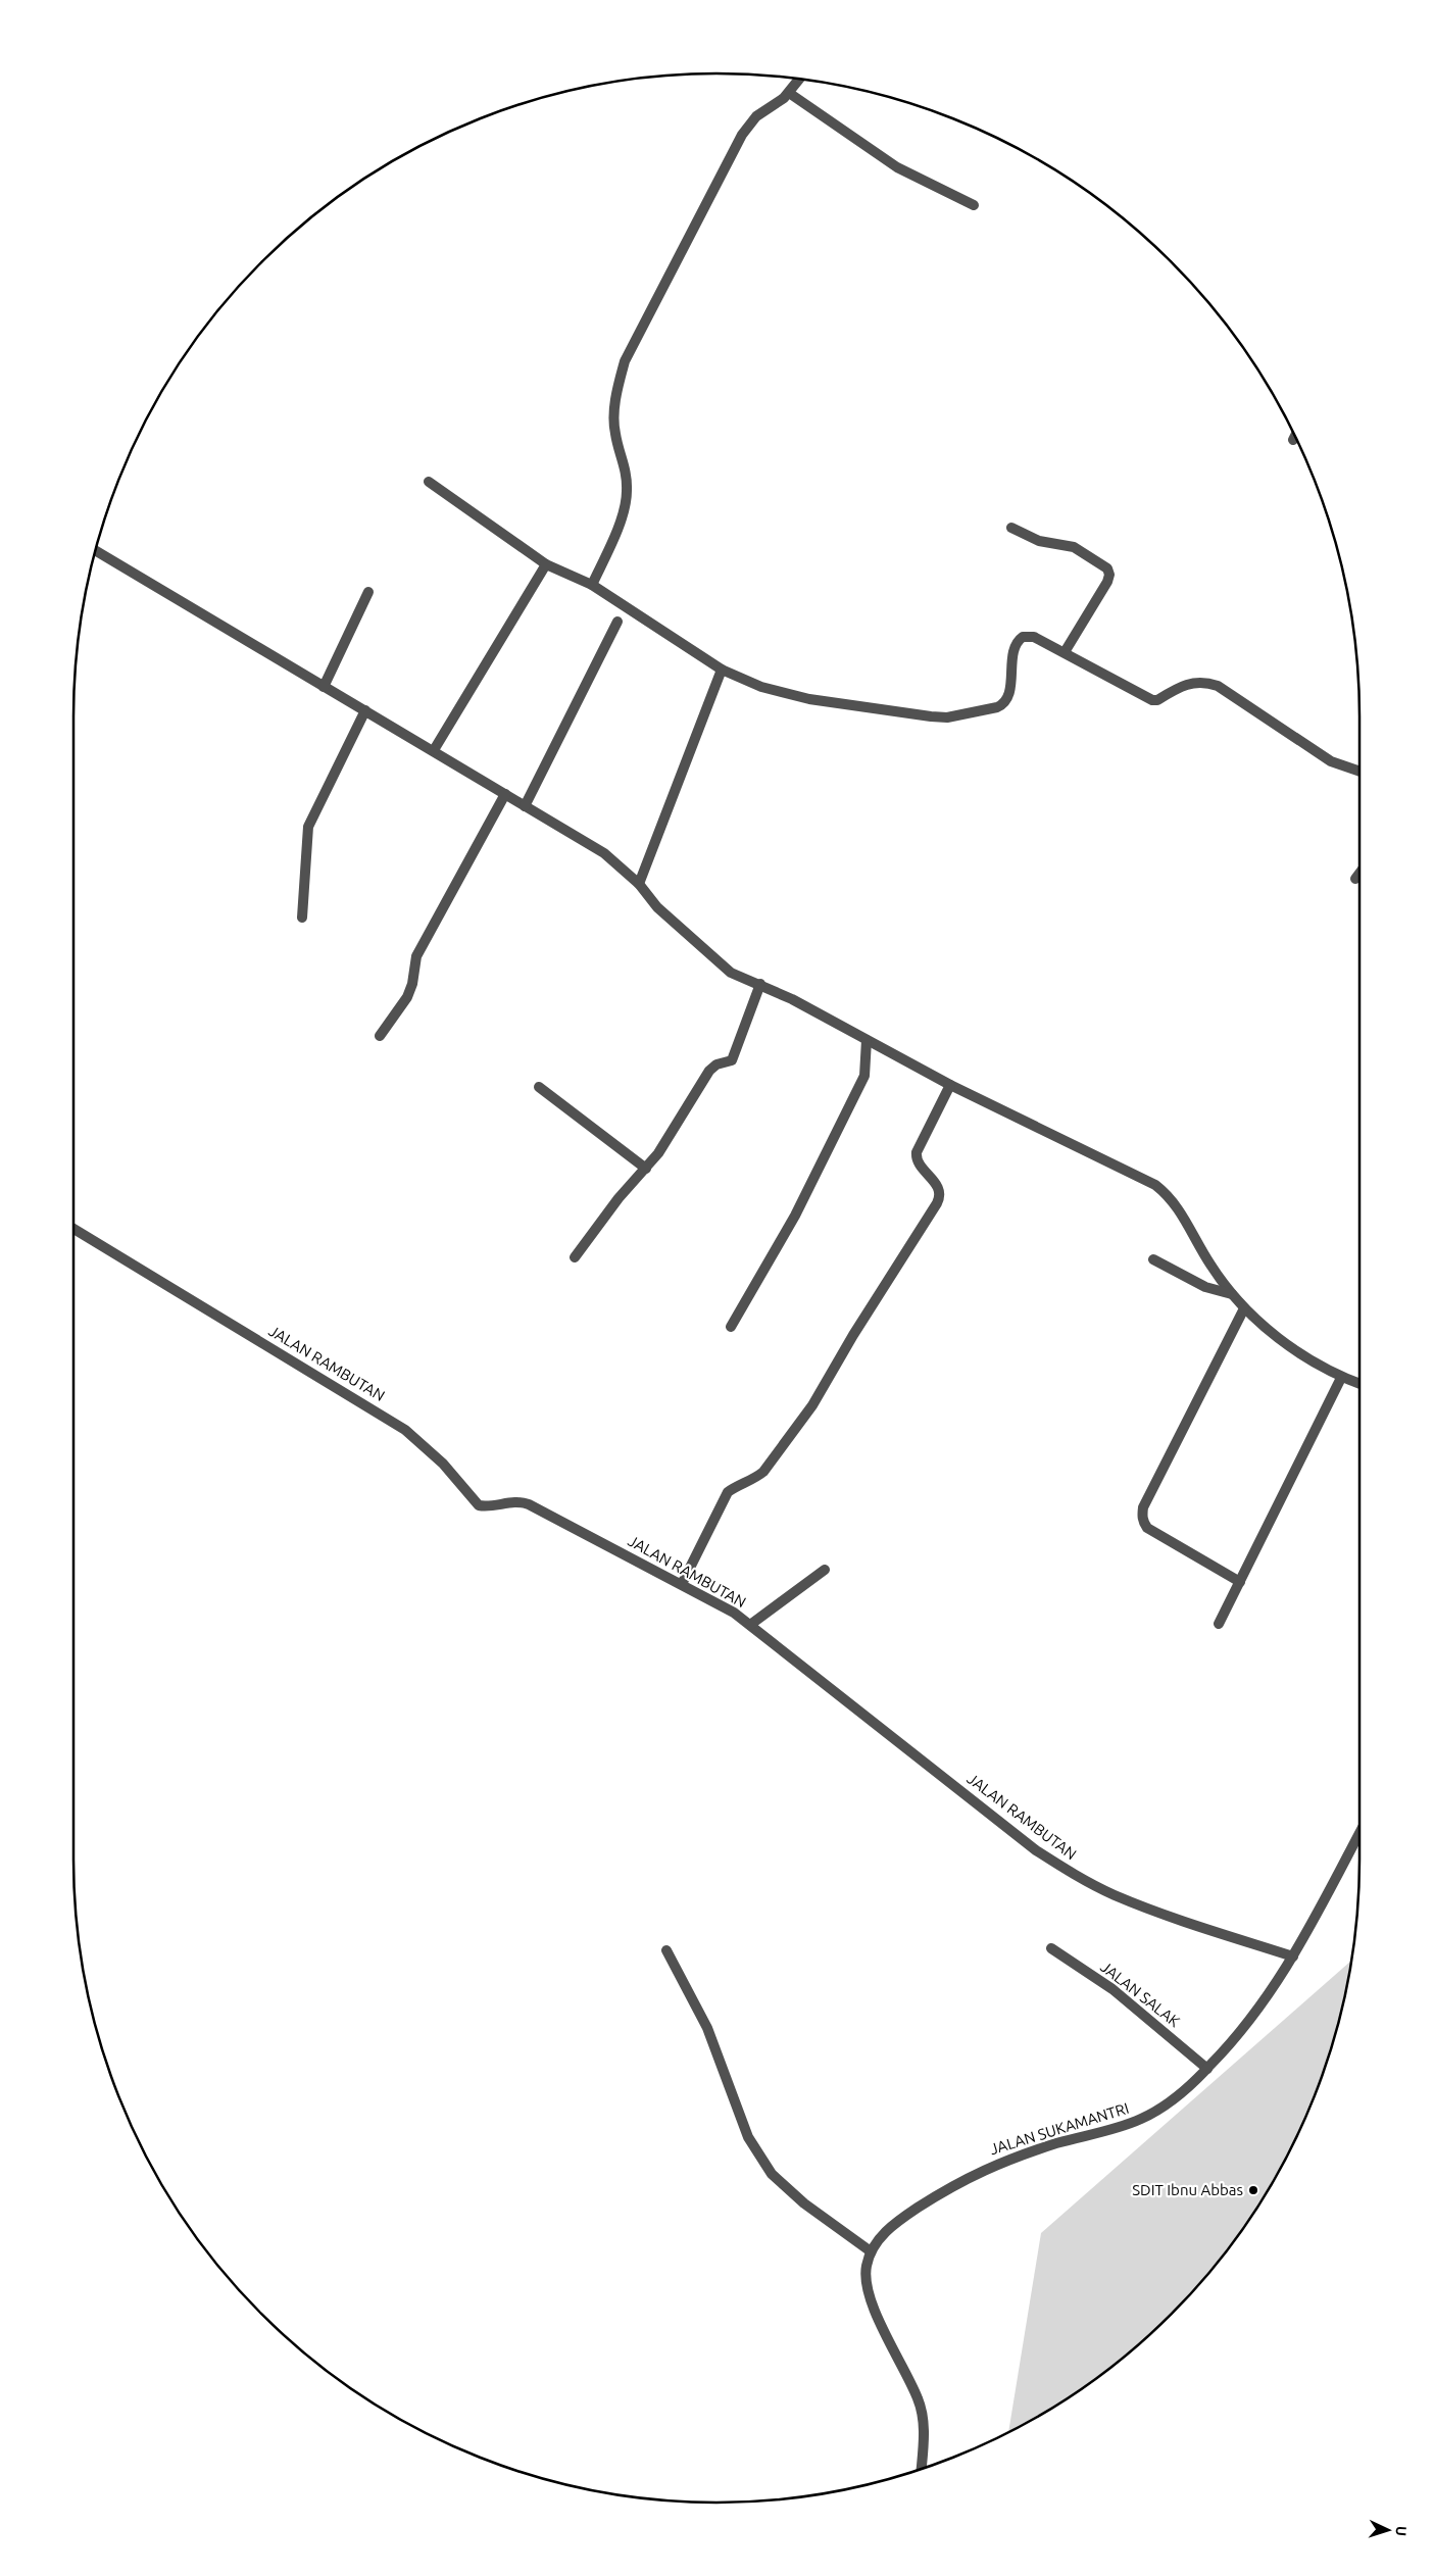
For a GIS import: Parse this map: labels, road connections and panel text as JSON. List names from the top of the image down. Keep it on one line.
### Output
{"streets":{"street":["JALAN RAMBUTAN","JALAN SALAK","JALAN SUKAMANTRI"]},"crossings":[["JALAN RAMBUTAN","JALAN SUKAMANTRI"],["JALAN SALAK","JALAN SUKAMANTRI"]],"places":["SDIT Ibnu Abbas"],"north":"right"}
